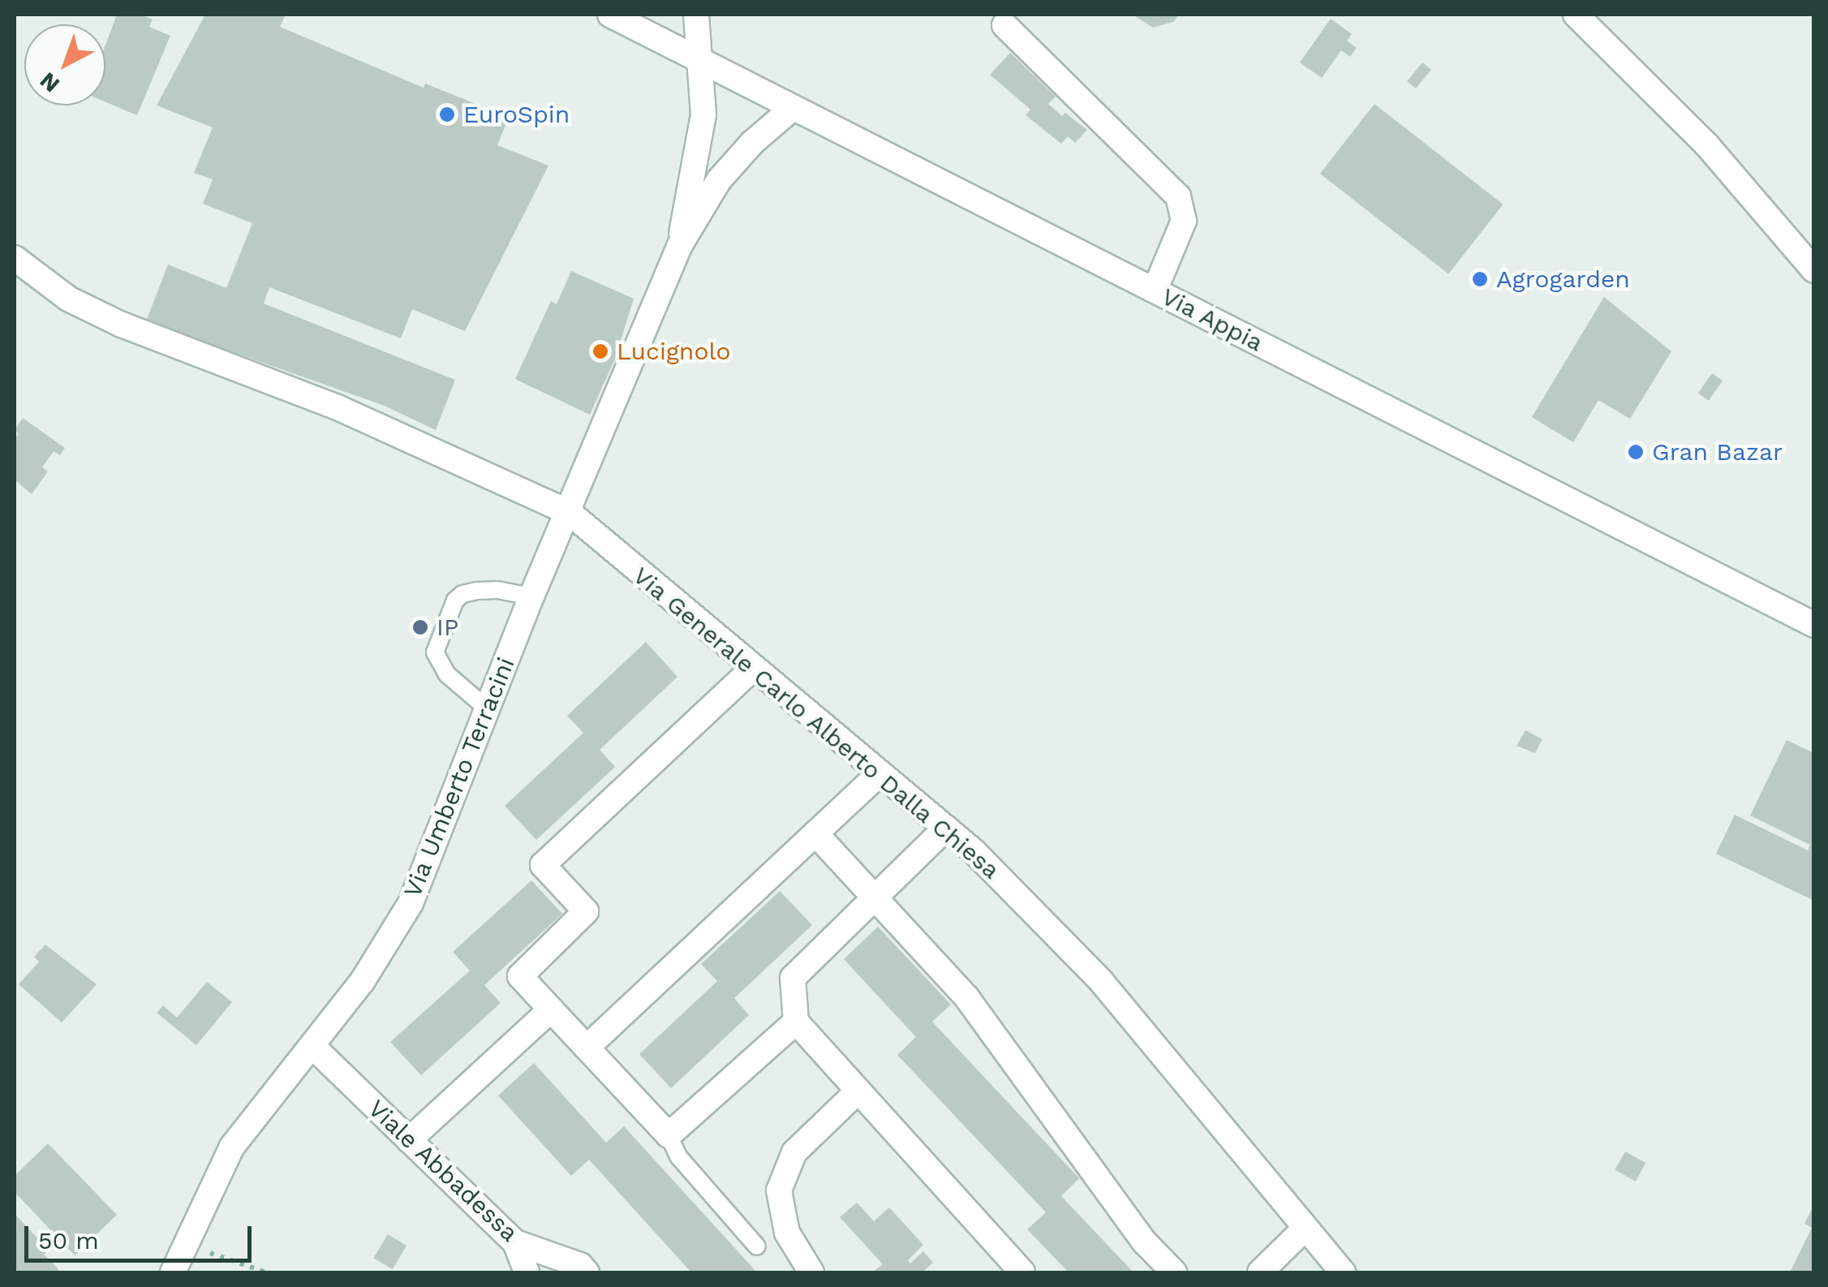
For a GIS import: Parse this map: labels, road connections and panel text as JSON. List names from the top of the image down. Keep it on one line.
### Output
{"streets":{"street":["Via Appia","Via Generale Carlo Alberto Dalla Chiesa","Via Umberto Terracini","Viale Abbadessa"]},"crossings":[["Via Generale Carlo Alberto Dalla Chiesa","Via Umberto Terracini"],["Via Umberto Terracini","Viale Abbadessa"]],"places":["EuroSpin","Agrogarden","Lucignolo","Gran Bazar","IP"],"scale_bar":"50 m","north":"bottom left"}
